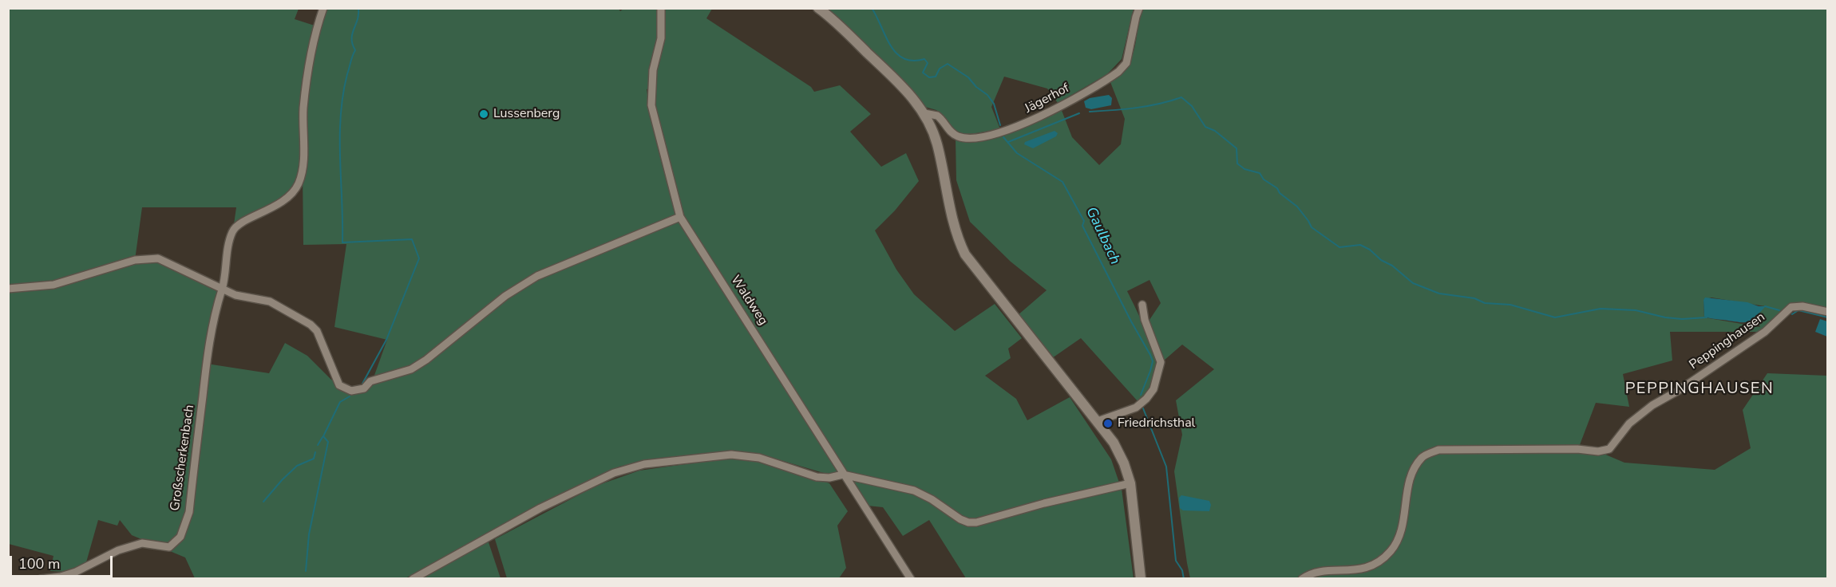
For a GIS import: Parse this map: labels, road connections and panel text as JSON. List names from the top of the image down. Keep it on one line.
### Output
{"streets":{"street":["Jägerhof","Waldweg","Peppinghausen","Großscherkenbach"]},"districts":["PEPPINGHAUSEN"],"water":["Gaulbach"],"places":["Lussenberg","Friedrichsthal"],"scale_bar":"100 m"}
